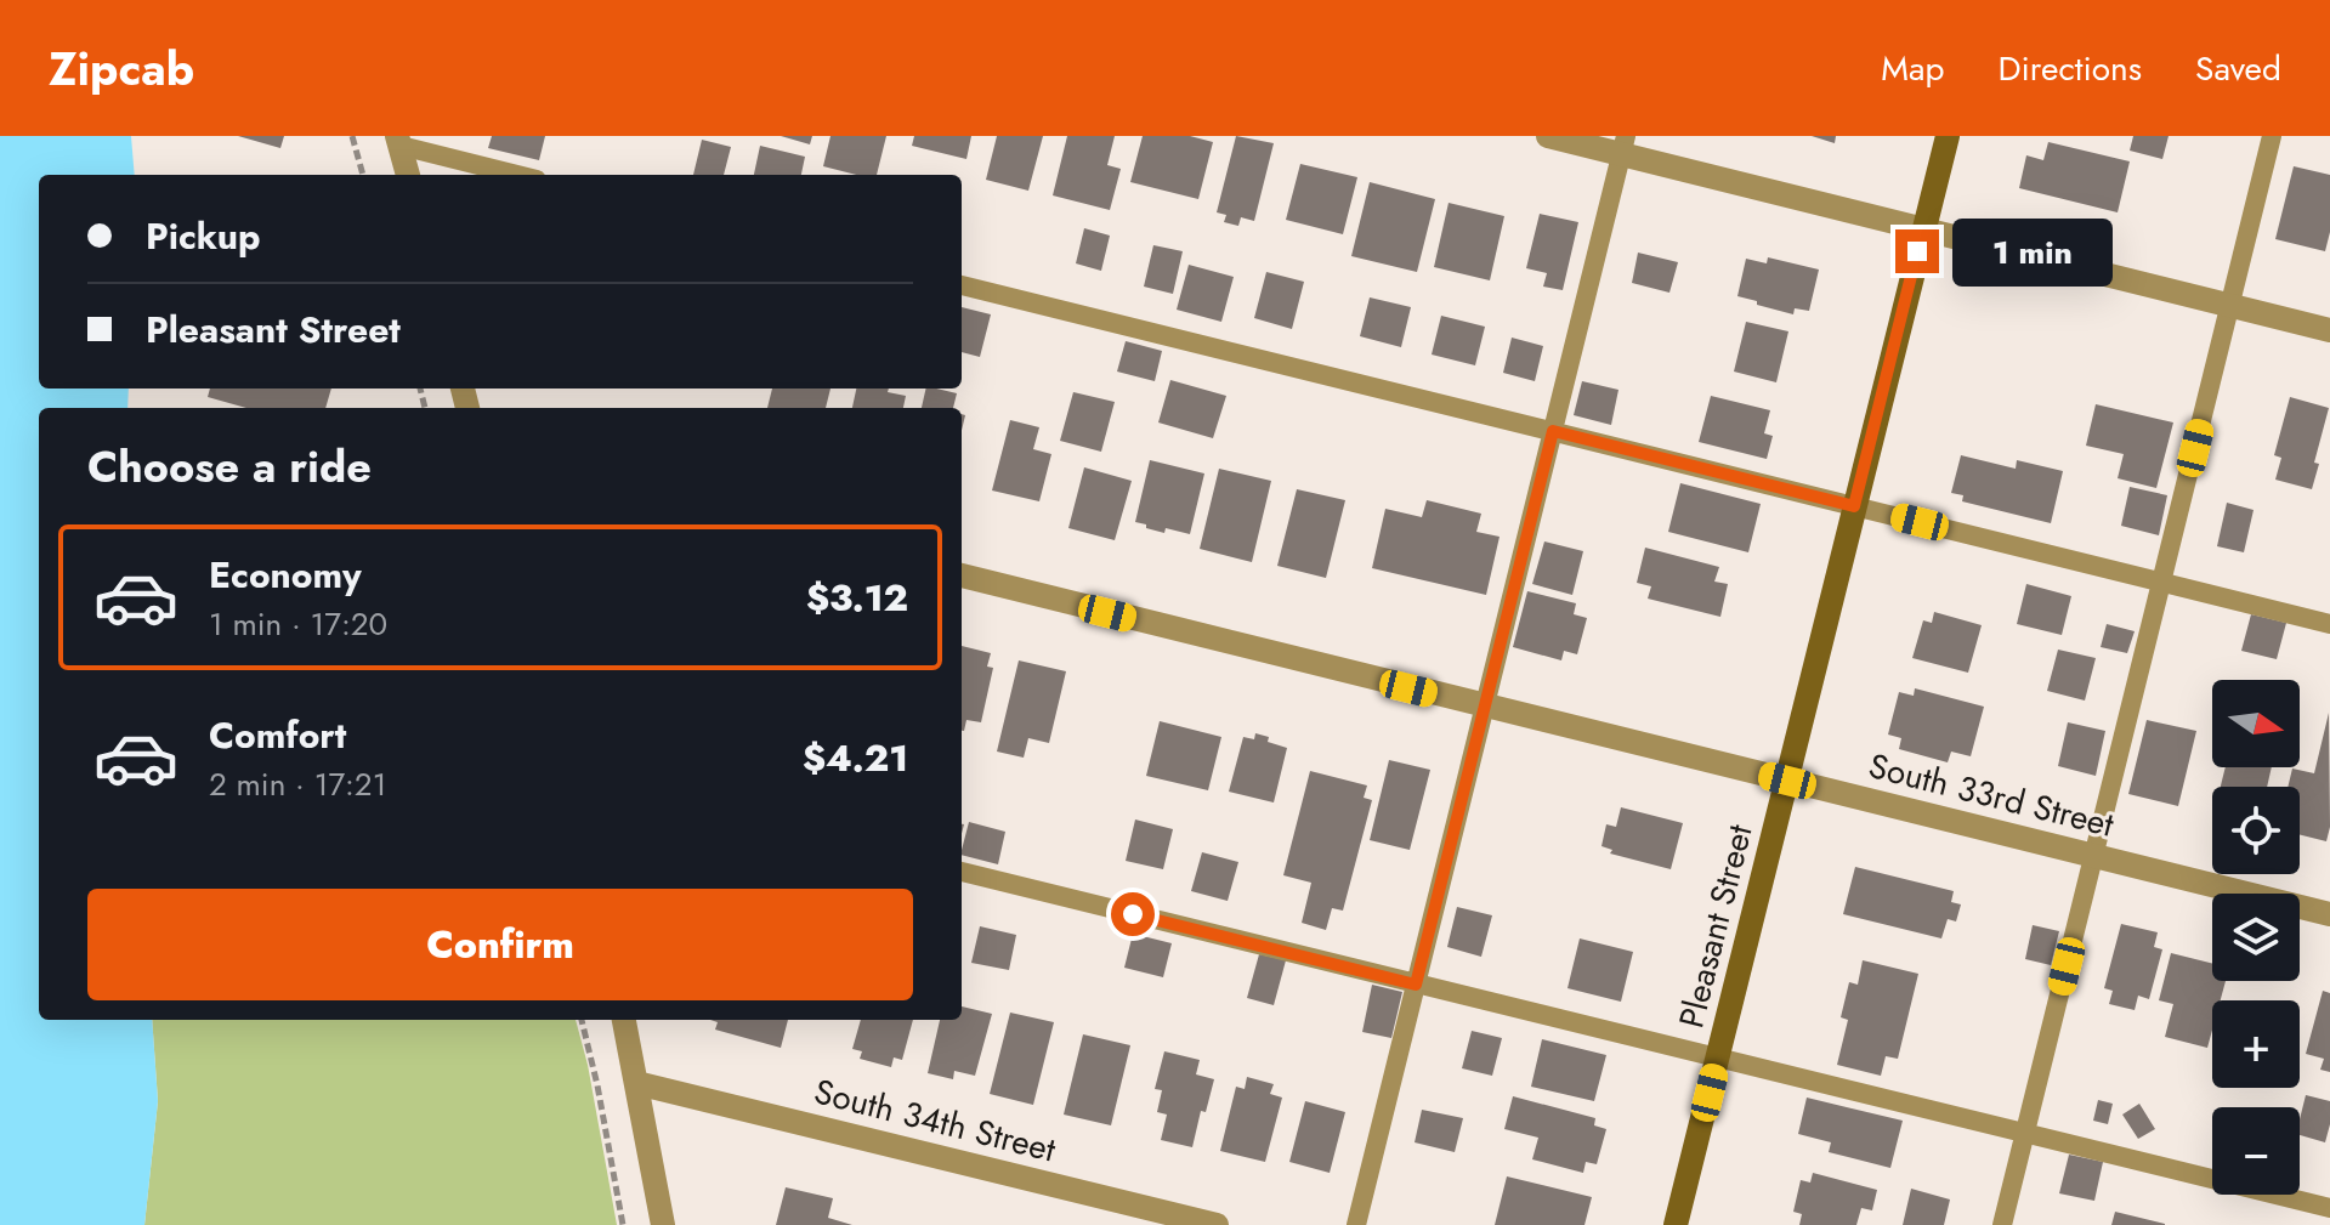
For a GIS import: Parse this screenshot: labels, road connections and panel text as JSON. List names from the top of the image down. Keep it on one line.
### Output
{"streets":{"street":["South 33rd Street","Pleasant Street","South 34th Street"]},"crossings":[["South 33rd Street","Pleasant Street"]],"north":"right","page":{"header":"Zipcab","nav":["Map","Directions","Saved"],"banner":["Pickup","Pleasant Street"],"bubble":"1 min","heading":"Choose a ride","list":[{"name":"Economy","note":"1 min · 17:20","value":"$3.12"},{"name":"Comfort","note":"2 min · 17:21","value":"$4.21"}],"map_buttons":["+","−"],"buttons":"Confirm"}}
